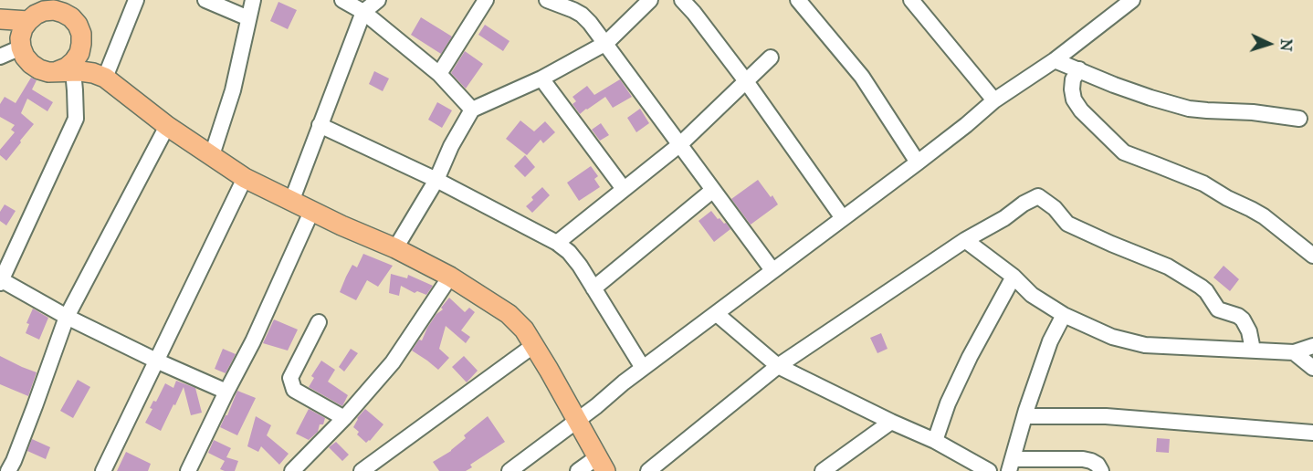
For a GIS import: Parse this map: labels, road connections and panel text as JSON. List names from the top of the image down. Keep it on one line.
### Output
{"north":"right"}
